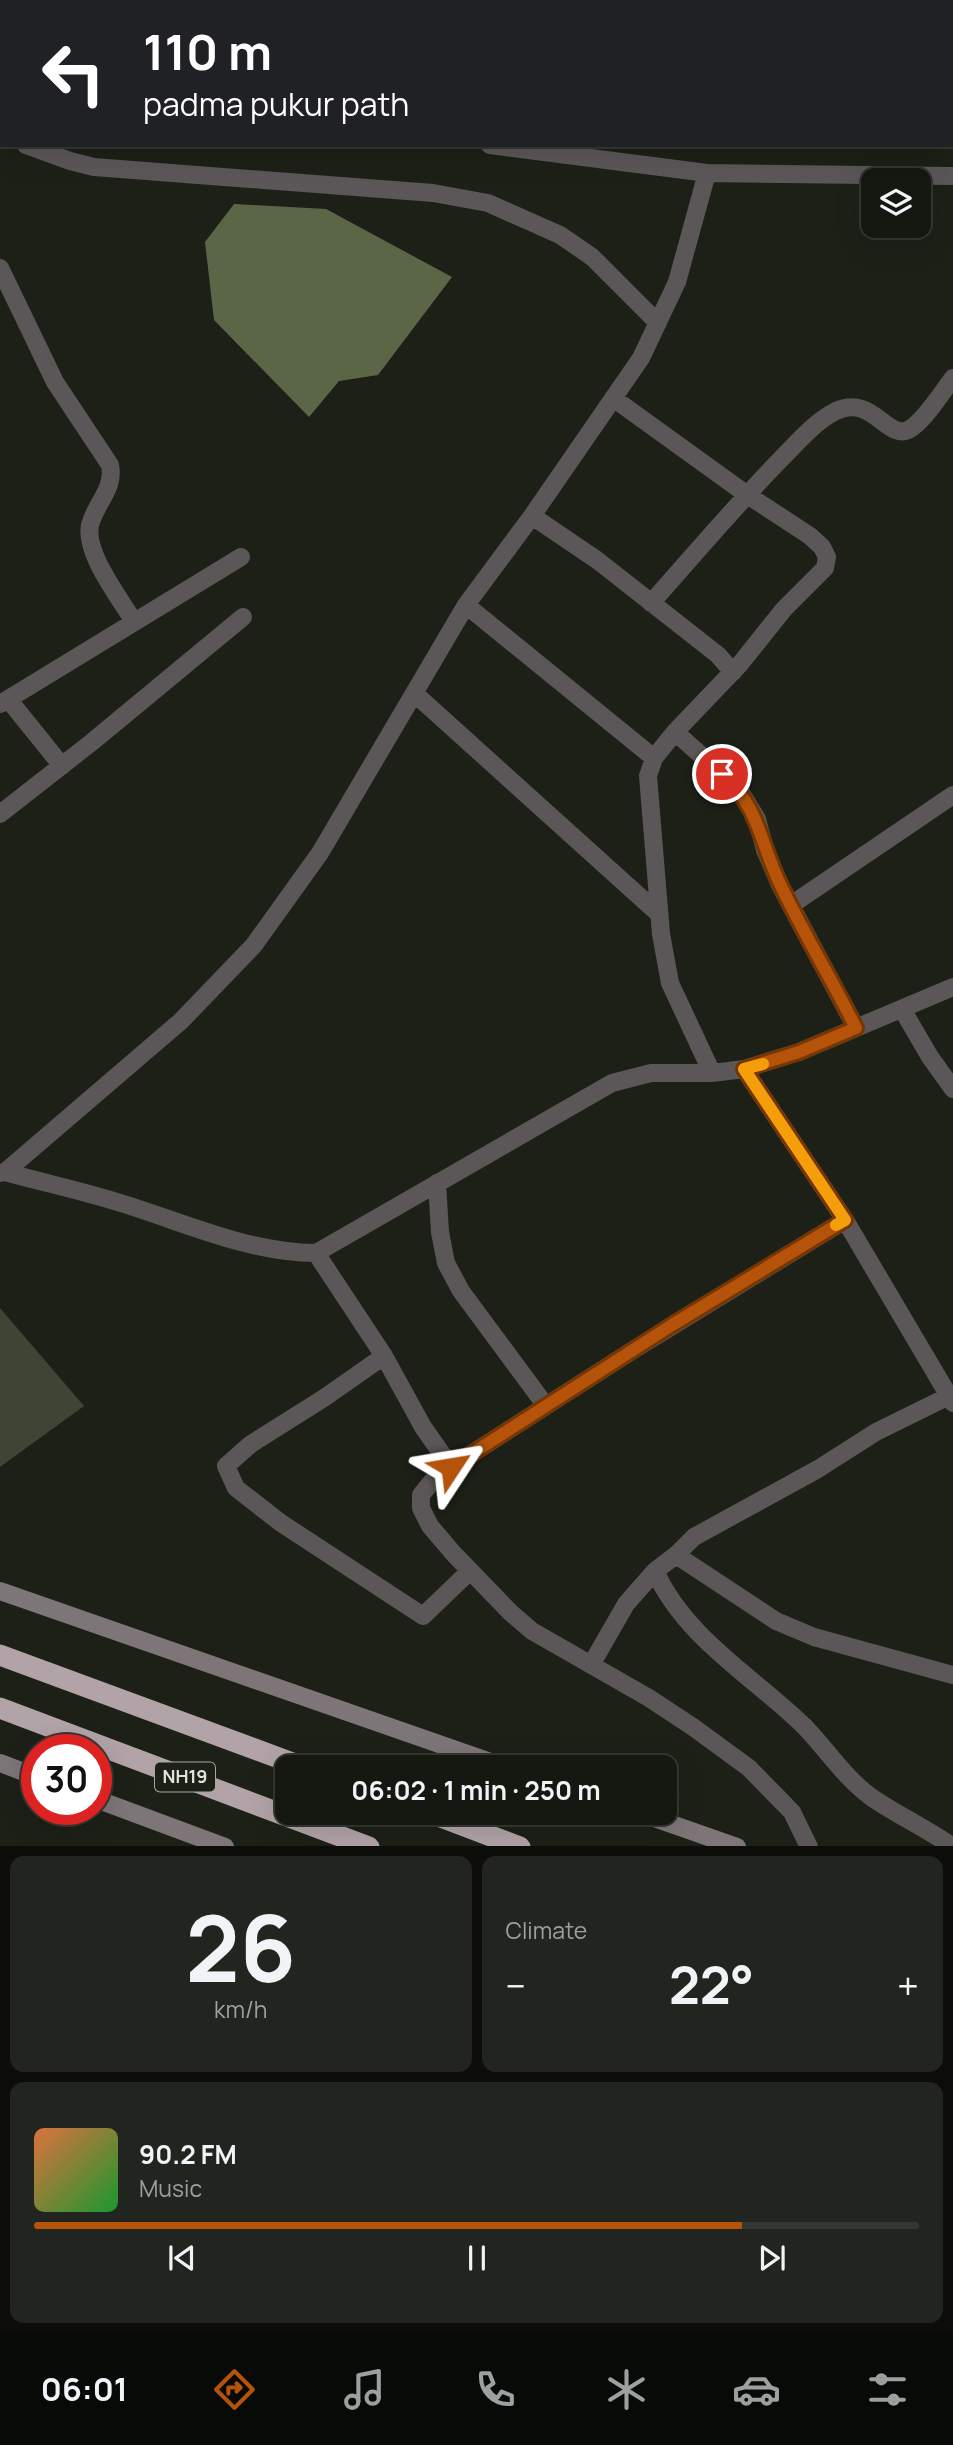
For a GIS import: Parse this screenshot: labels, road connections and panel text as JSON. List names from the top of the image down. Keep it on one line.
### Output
{"streets":{"highway":["NH19"]},"page":{"turn":["110 m","padma pukur path"],"limit":"30","trip":"06:02 · 1 min · 250 m","tile":[["26","km/h"],"Climate"],"heat":["−","22°","+"],"song":["90.2 FM","Music"],"tabs":"06:01"}}
